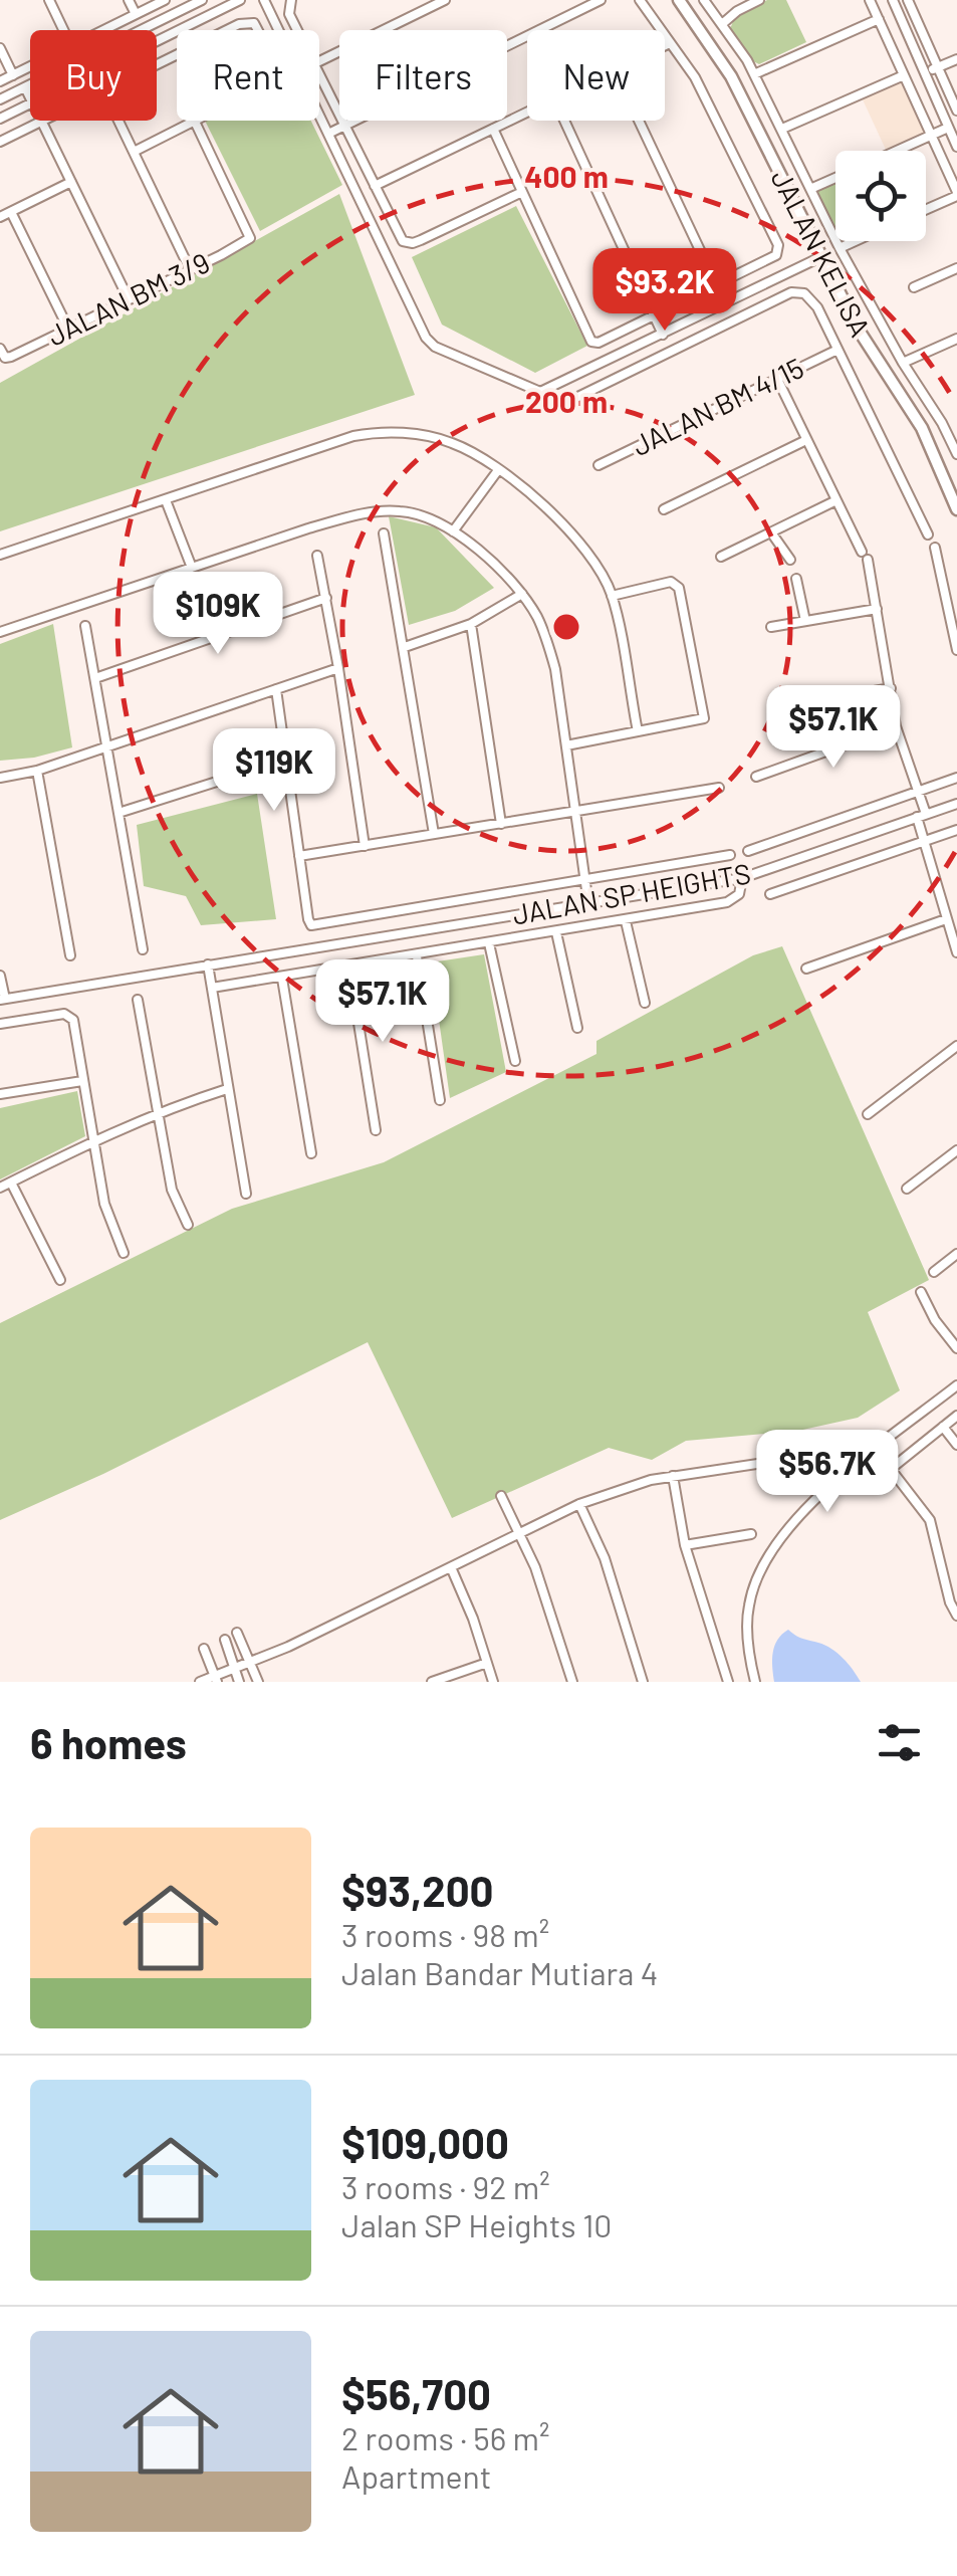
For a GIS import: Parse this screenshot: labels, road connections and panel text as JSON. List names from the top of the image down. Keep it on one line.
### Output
{"streets":{"main road":["JALAN KELISA"],"street":["JALAN BM 3/9","JALAN BM 4/15","JALAN SP HEIGHTS"]},"page":{"chip":["Buy","Rent","Filters","New"],"price":["$93.2K","$109K","$57.1K","$119K","$57.1K","$56.7K"],"heading":"6 homes","list":[{"name":"$93,200","note":"3 rooms · 98 m² · Jalan Bandar Mutiara 4"},{"name":"$109,000","note":"3 rooms · 92 m² · Jalan SP Heights 10"},{"name":"$56,700","note":"2 rooms · 56 m² · Apartment"}]},"rings":["400 m","200 m"]}
